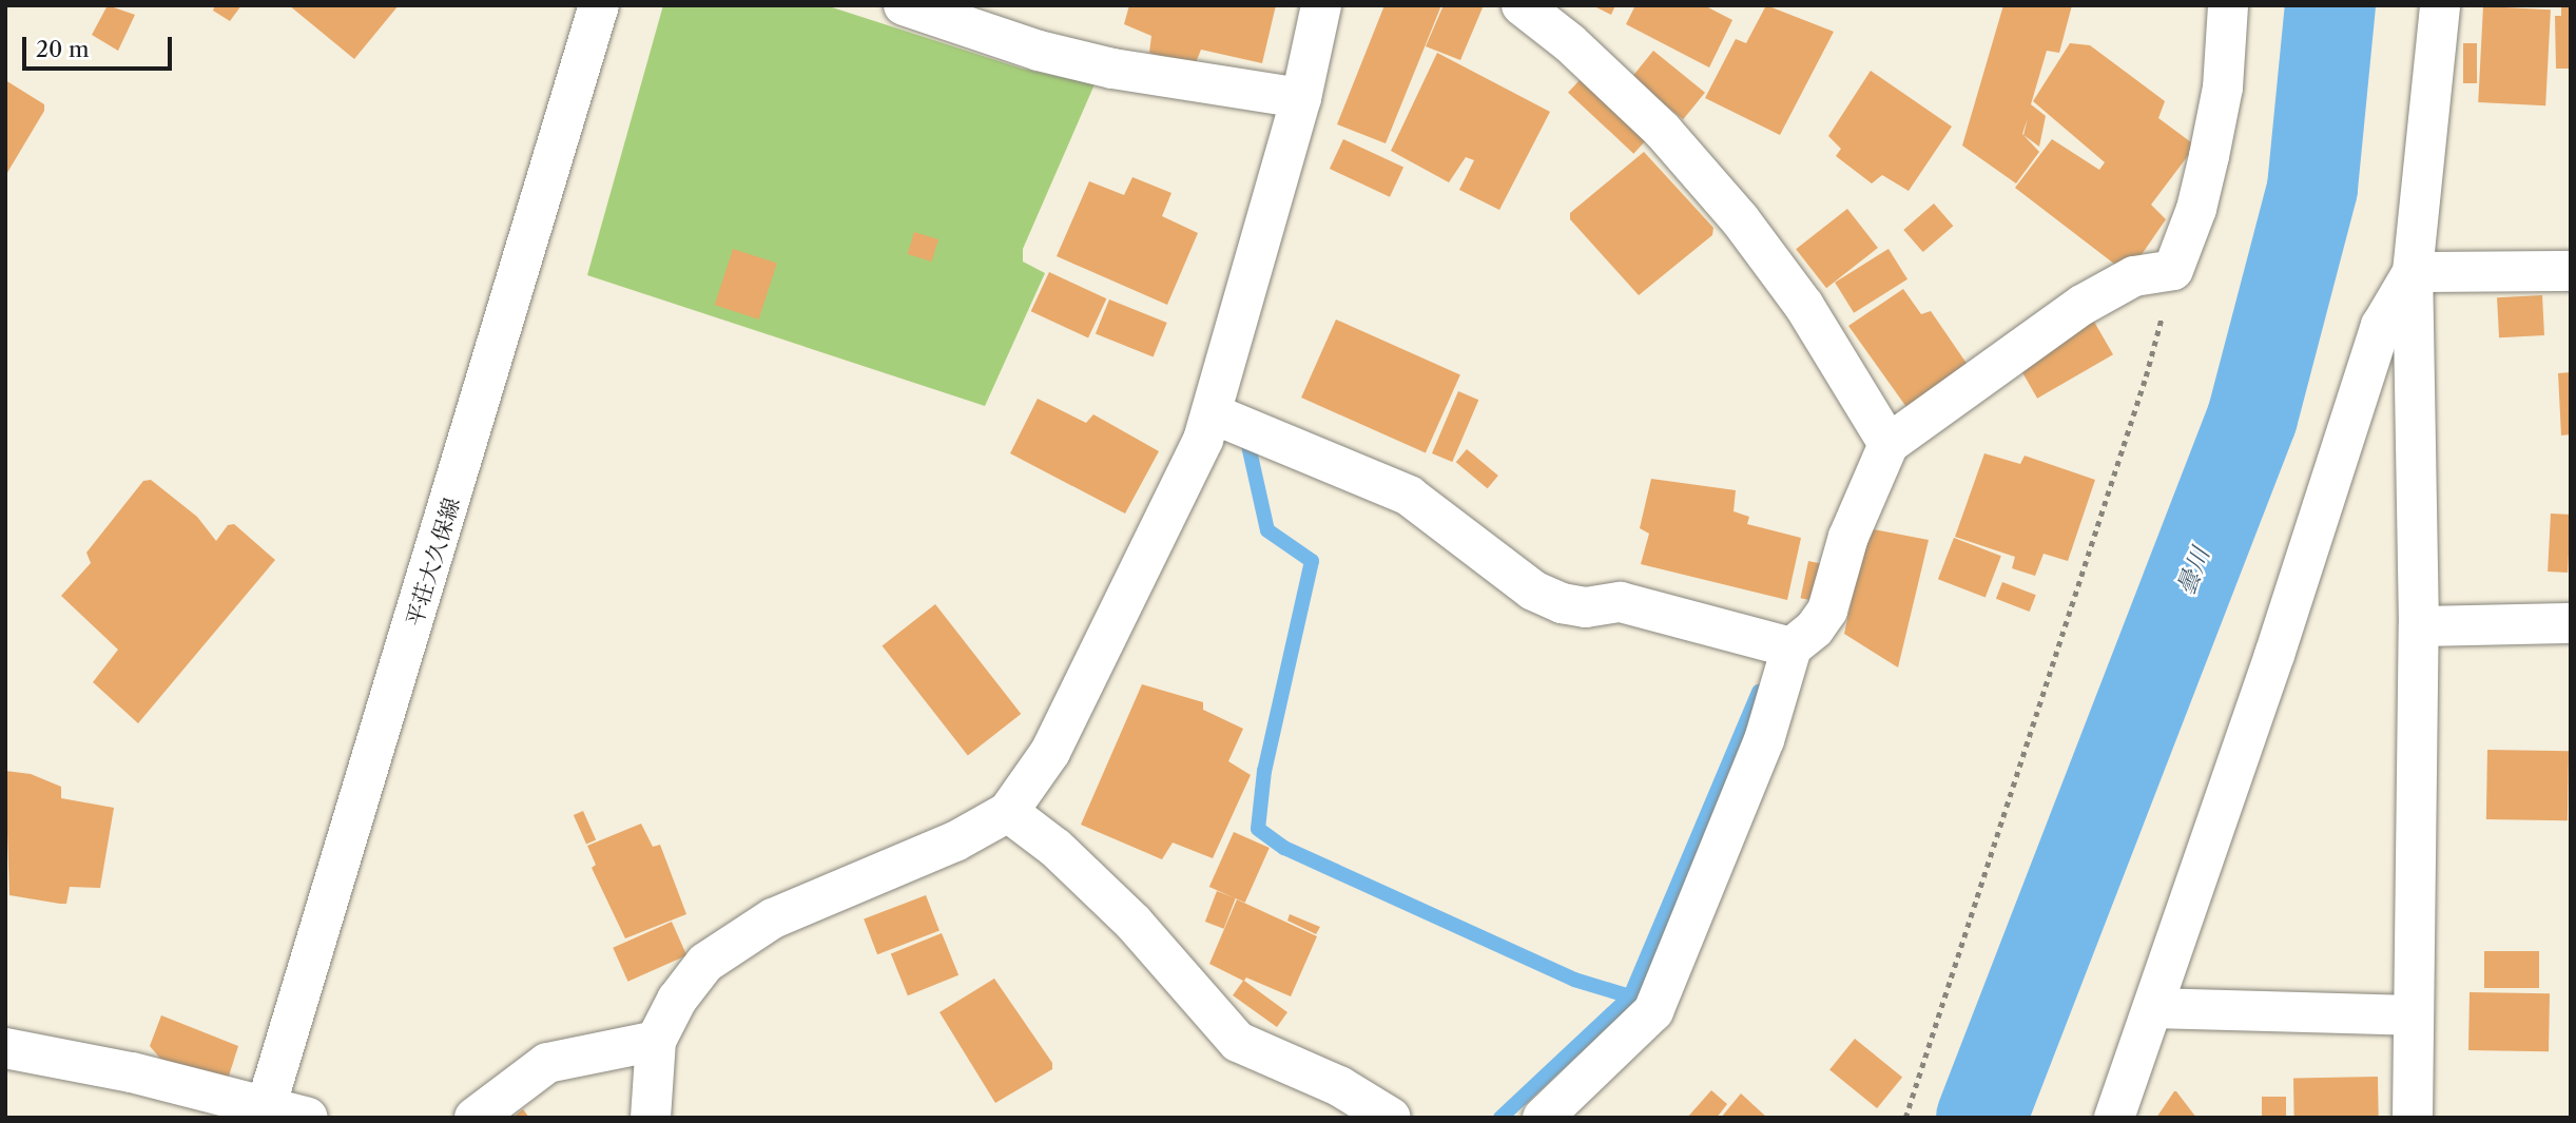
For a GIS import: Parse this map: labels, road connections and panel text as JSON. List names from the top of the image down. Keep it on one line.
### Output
{"streets":{"street":["平荘大久保線"]},"water":["曇川"],"scale_bar":"20 m"}
